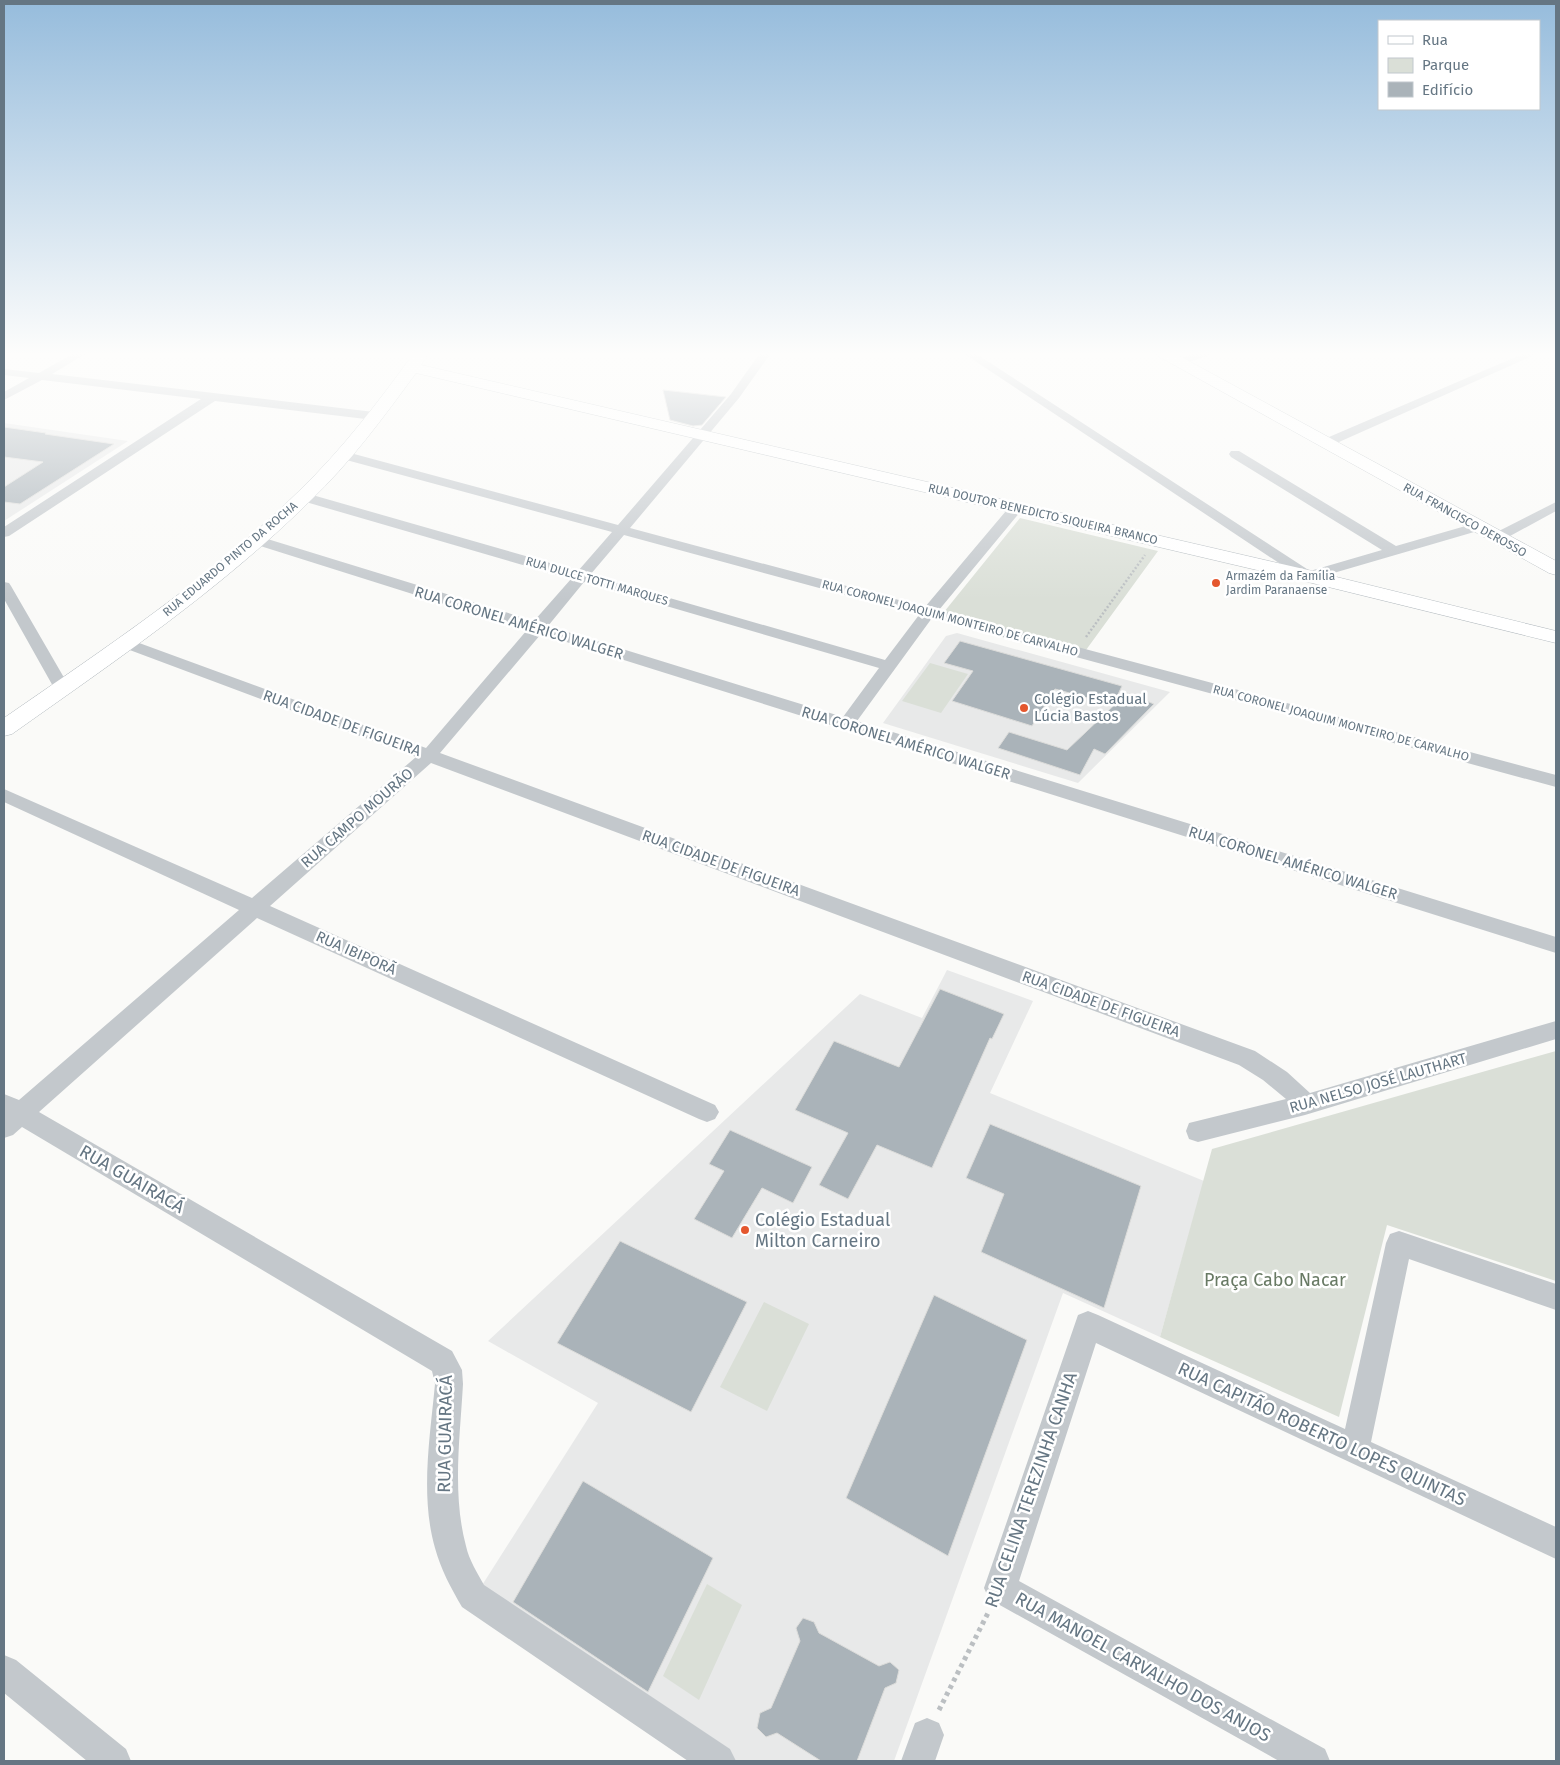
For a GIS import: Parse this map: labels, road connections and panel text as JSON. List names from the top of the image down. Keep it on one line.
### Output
{"streets":{"street":["RUA DOUTOR BENEDICTO SIQUEIRA BRANCO","RUA FRANCISCO DEROSSO","RUA EDUARDO PINTO DA ROCHA","RUA DULCE TOTTI MARQUES","RUA CORONEL JOAQUIM MONTEIRO DE CARVALHO","RUA CORONEL AMÉRICO WALGER","RUA CIDADE DE FIGUEIRA","RUA CAMPO MOURÃO","RUA IBIPORÃ","RUA NELSO JOSÉ LAUTHART","RUA GUAIRACÁ","RUA CAPITÃO ROBERTO LOPES QUINTAS","RUA CELINA TEREZINHA CANHA","RUA MANOEL CARVALHO DOS ANJOS"]},"crossings":[["RUA EDUARDO PINTO DA ROCHA","RUA DULCE TOTTI MARQUES"],["RUA EDUARDO PINTO DA ROCHA","RUA CORONEL JOAQUIM MONTEIRO DE CARVALHO"],["RUA EDUARDO PINTO DA ROCHA","RUA CORONEL AMÉRICO WALGER"],["RUA EDUARDO PINTO DA ROCHA","RUA CIDADE DE FIGUEIRA"],["RUA DULCE TOTTI MARQUES","RUA CAMPO MOURÃO"],["RUA CORONEL JOAQUIM MONTEIRO DE CARVALHO","RUA CAMPO MOURÃO"],["RUA CORONEL AMÉRICO WALGER","RUA CAMPO MOURÃO"],["RUA CIDADE DE FIGUEIRA","RUA CAMPO MOURÃO"],["RUA CIDADE DE FIGUEIRA","RUA NELSO JOSÉ LAUTHART"],["RUA CAMPO MOURÃO","RUA IBIPORÃ"],["RUA CAMPO MOURÃO","RUA GUAIRACÁ"],["RUA CAPITÃO ROBERTO LOPES QUINTAS","RUA CELINA TEREZINHA CANHA"],["RUA CELINA TEREZINHA CANHA","RUA MANOEL CARVALHO DOS ANJOS"]],"parks":["Praça Cabo Nacar"],"places":["Armazém da Família Jardim Paranaense","Colégio Estadual Lúcia Bastos","Colégio Estadual Milton Carneiro"],"legend":["Rua","Parque","Edifício"]}
